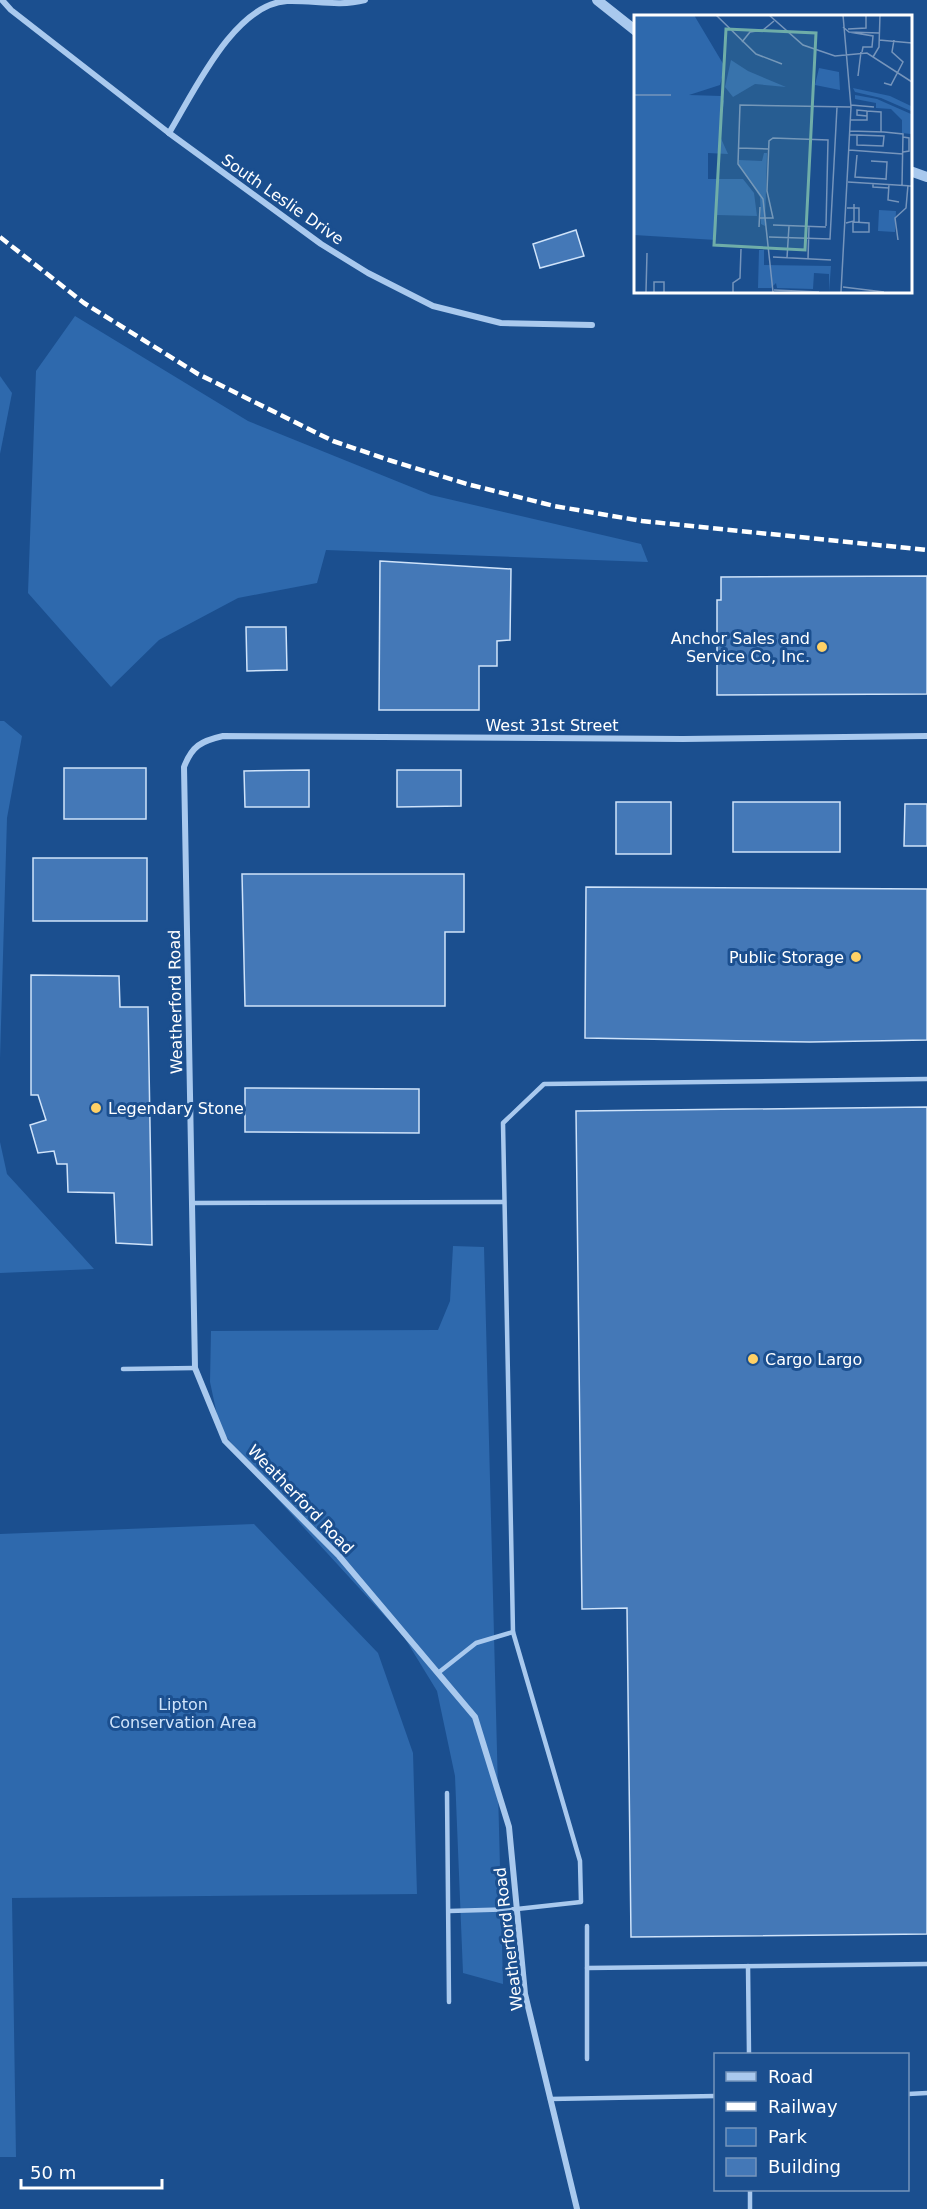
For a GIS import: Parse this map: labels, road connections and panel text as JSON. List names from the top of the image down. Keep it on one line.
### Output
{"streets":{"street":["South Leslie Drive","West 31st Street","Weatherford Road"]},"crossings":[["West 31st Street","Weatherford Road"]],"parks":["Lipton Conservation Area"],"places":["Anchor Sales and Service Co, Inc.","Public Storage","Legendary Stone","Cargo Largo"],"legend":["Road","Railway","Park","Building"],"scale_bar":"50 m"}
